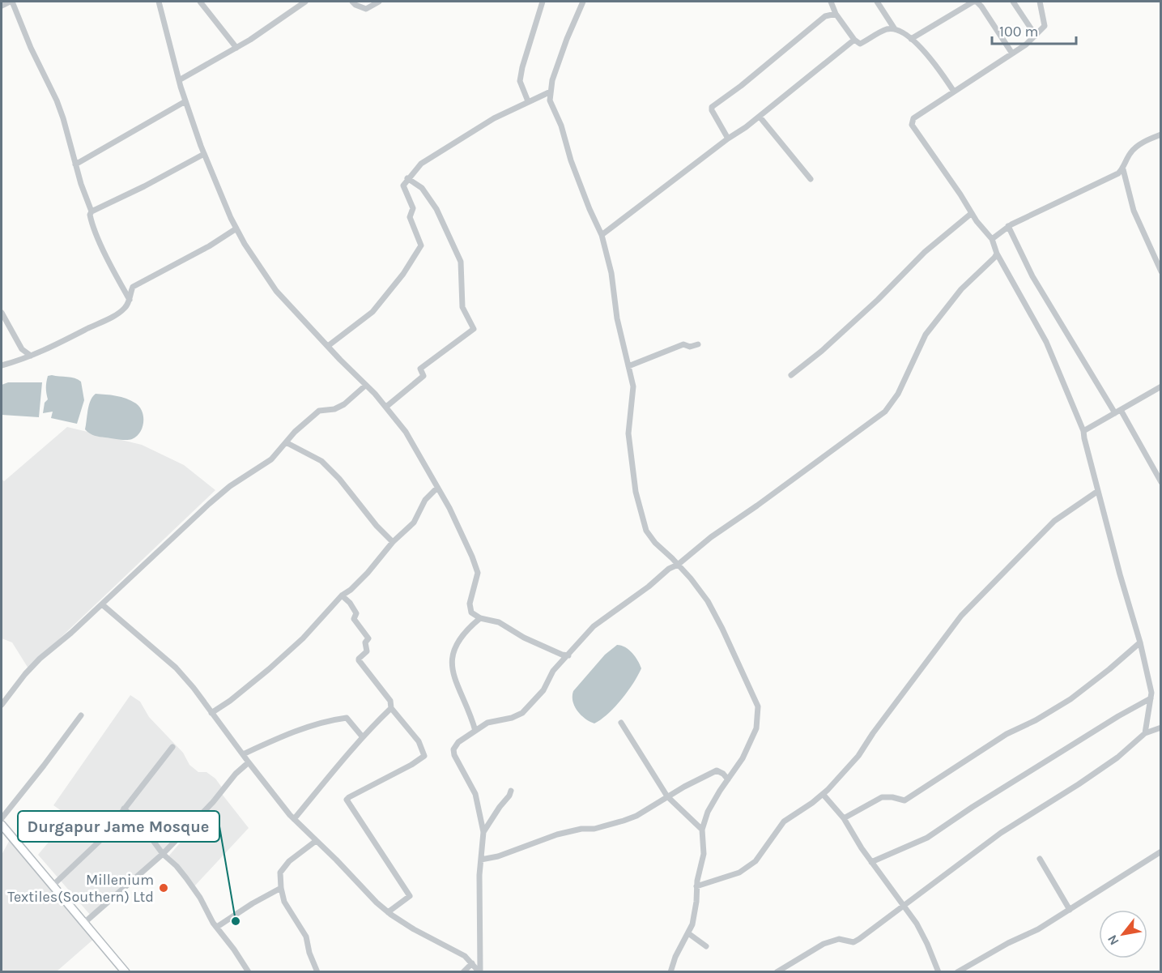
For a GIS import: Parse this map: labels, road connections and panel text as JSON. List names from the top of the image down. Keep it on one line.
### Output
{"places":["Millenium Textiles(Southern) Ltd","Durgapur Jame Mosque"],"scale_bar":"100 m","north":"bottom left"}
